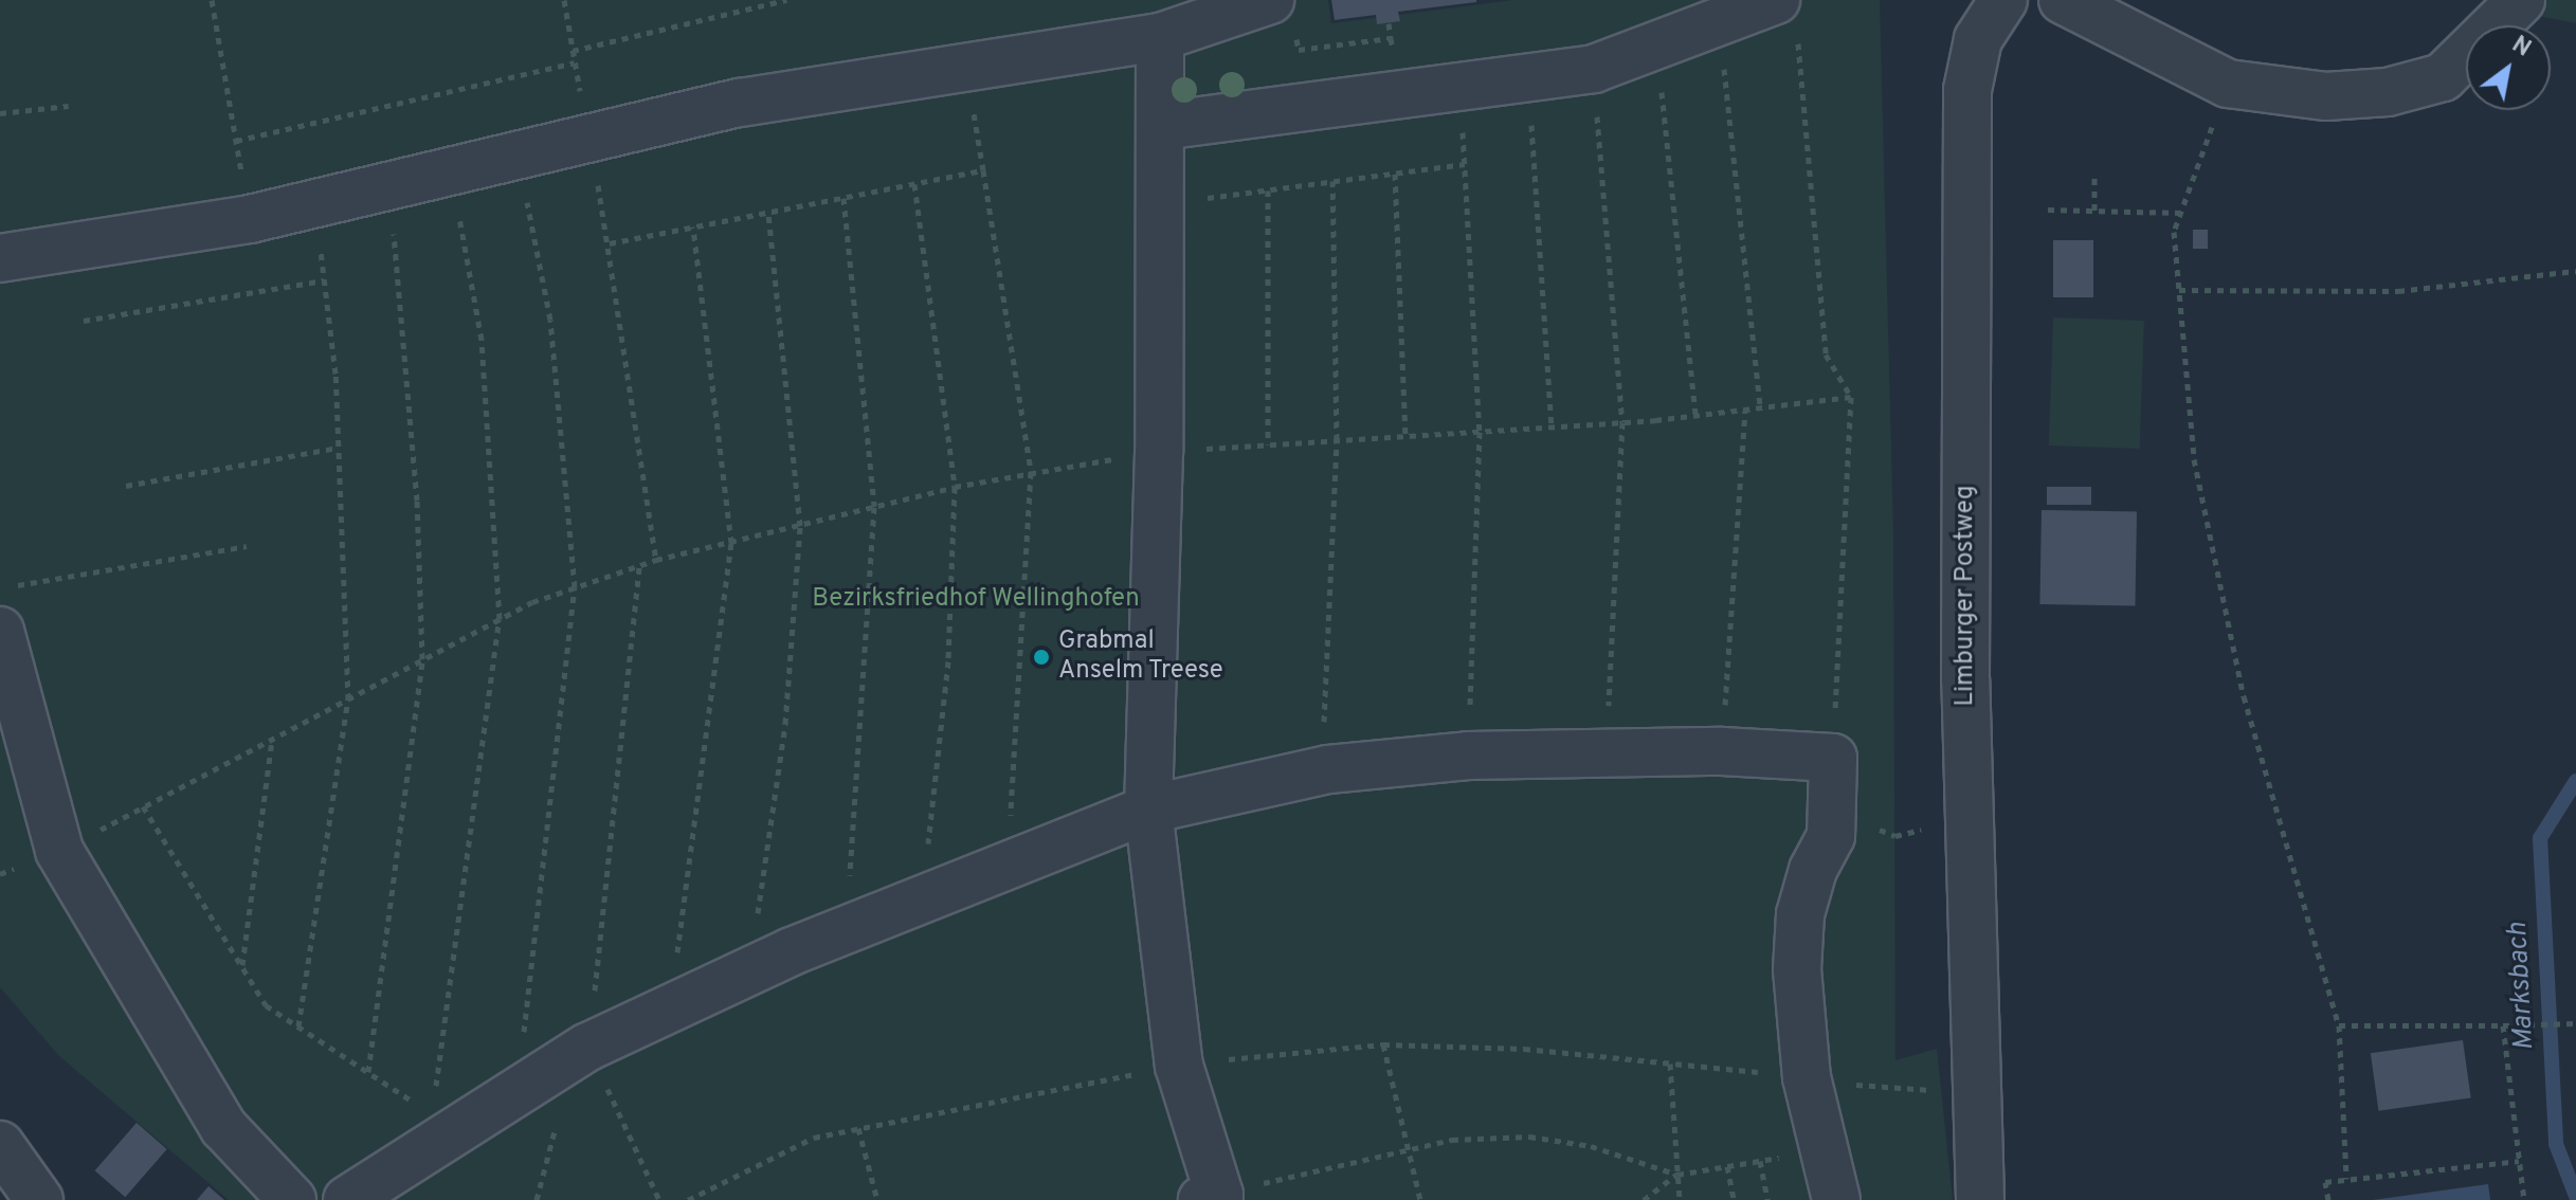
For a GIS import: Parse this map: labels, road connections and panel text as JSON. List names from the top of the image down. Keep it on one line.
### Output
{"streets":{"street":["Limburger Postweg"]},"water":["Marksbach"],"parks":["Bezirksfriedhof Wellinghofen"],"places":["Grabmal Anselm Treese"],"north":"top right"}
